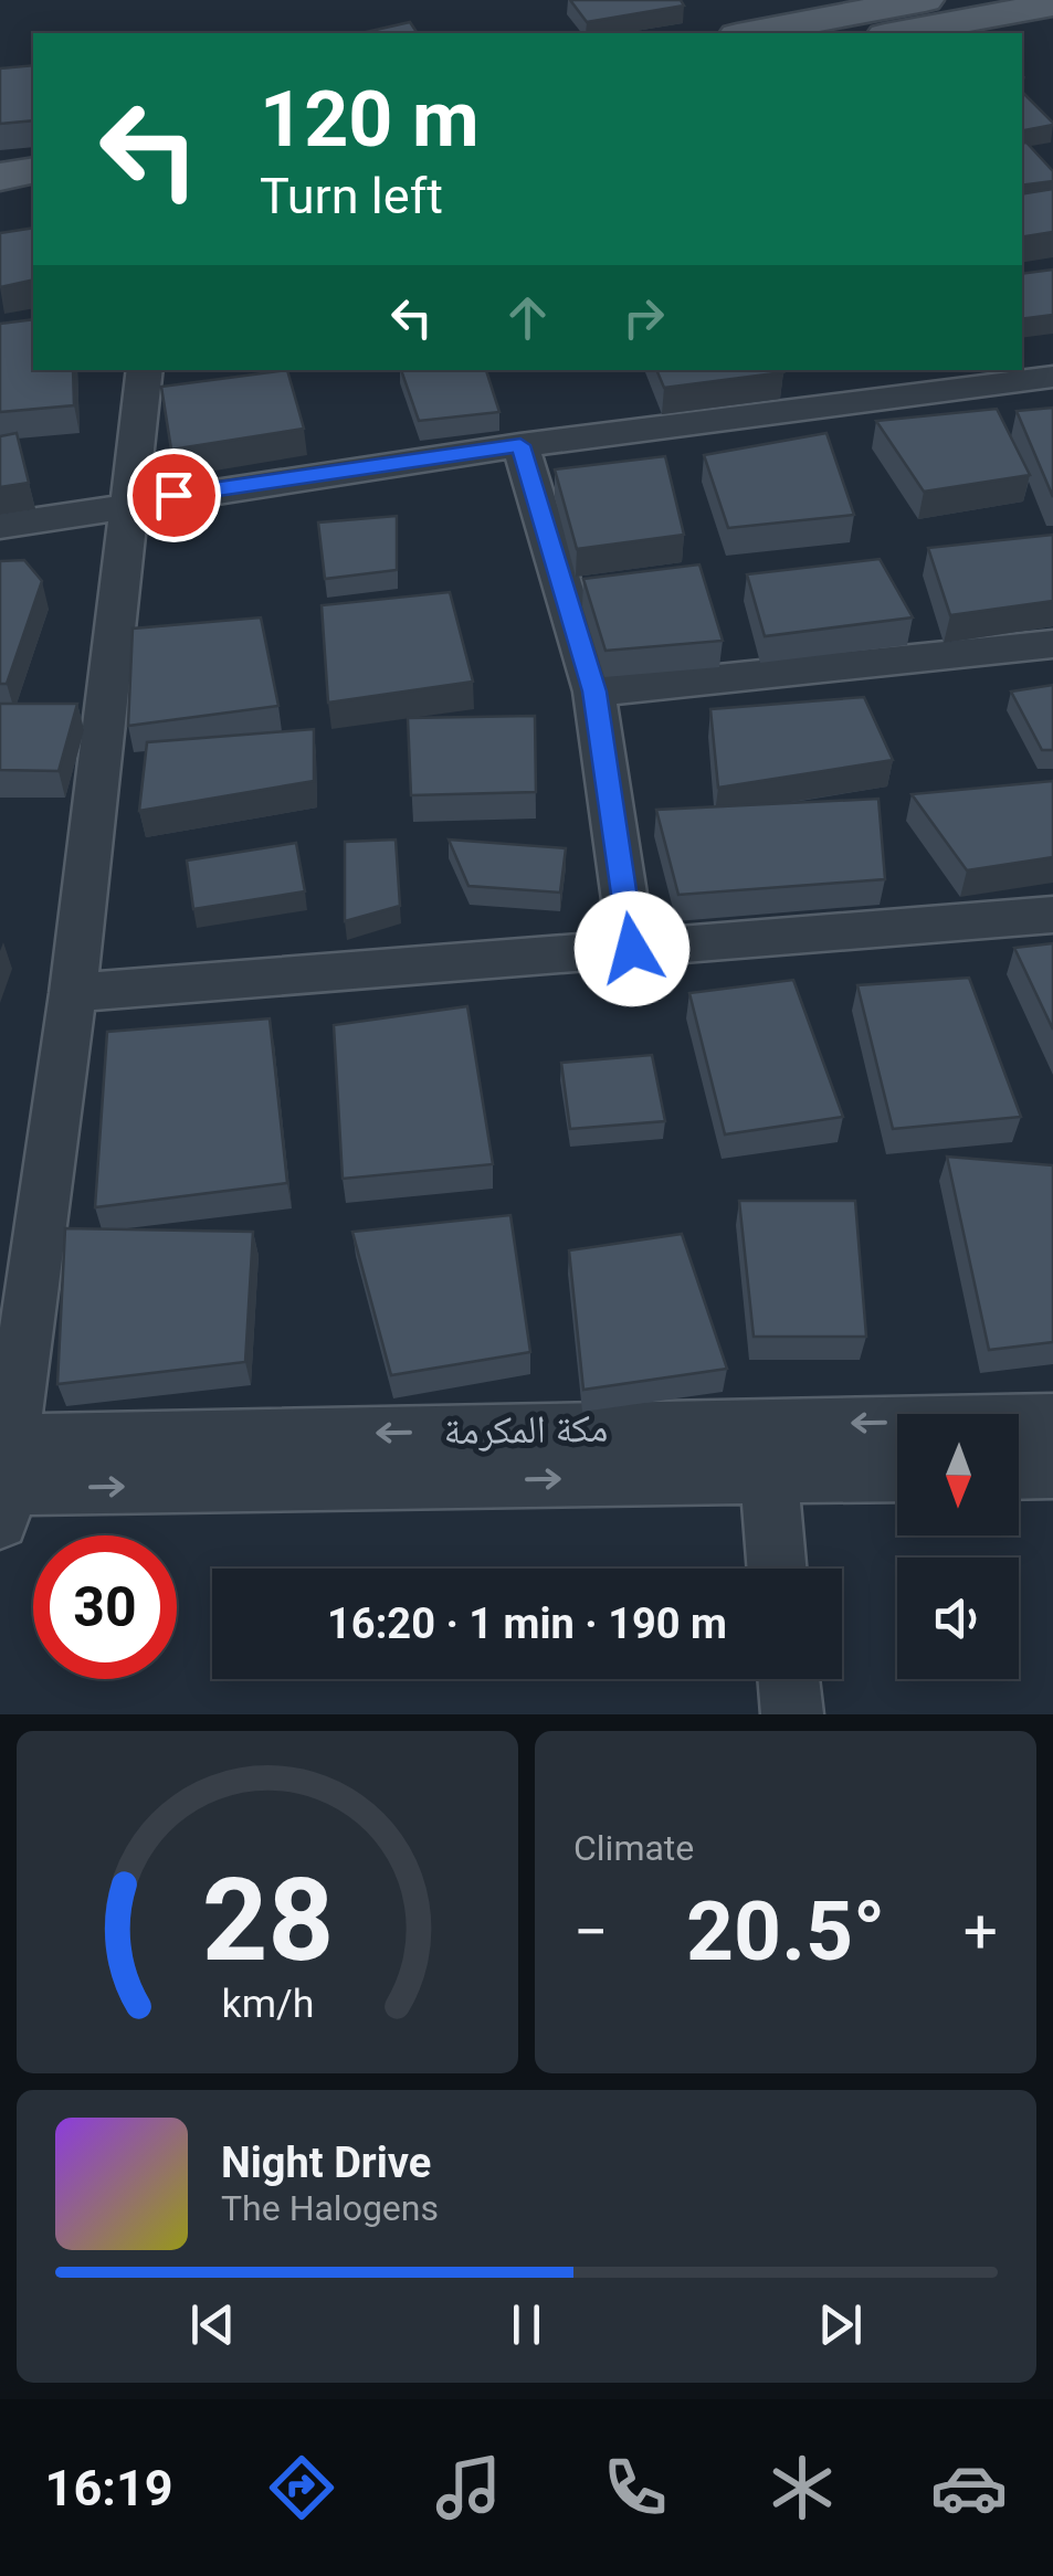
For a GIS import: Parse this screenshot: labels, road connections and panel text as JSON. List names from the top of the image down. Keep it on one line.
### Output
{"streets":{"street":["مكة المكرمة"]},"north":"bottom","page":{"turn":["120 m","Turn left"],"limit":"30","trip":"16:20 · 1 min · 190 m","tile":"Climate","heat":["−","20.5°","+"],"song":["Night Drive","The Halogens"],"tabs":"16:19","gauge":["28","km/h"]}}
